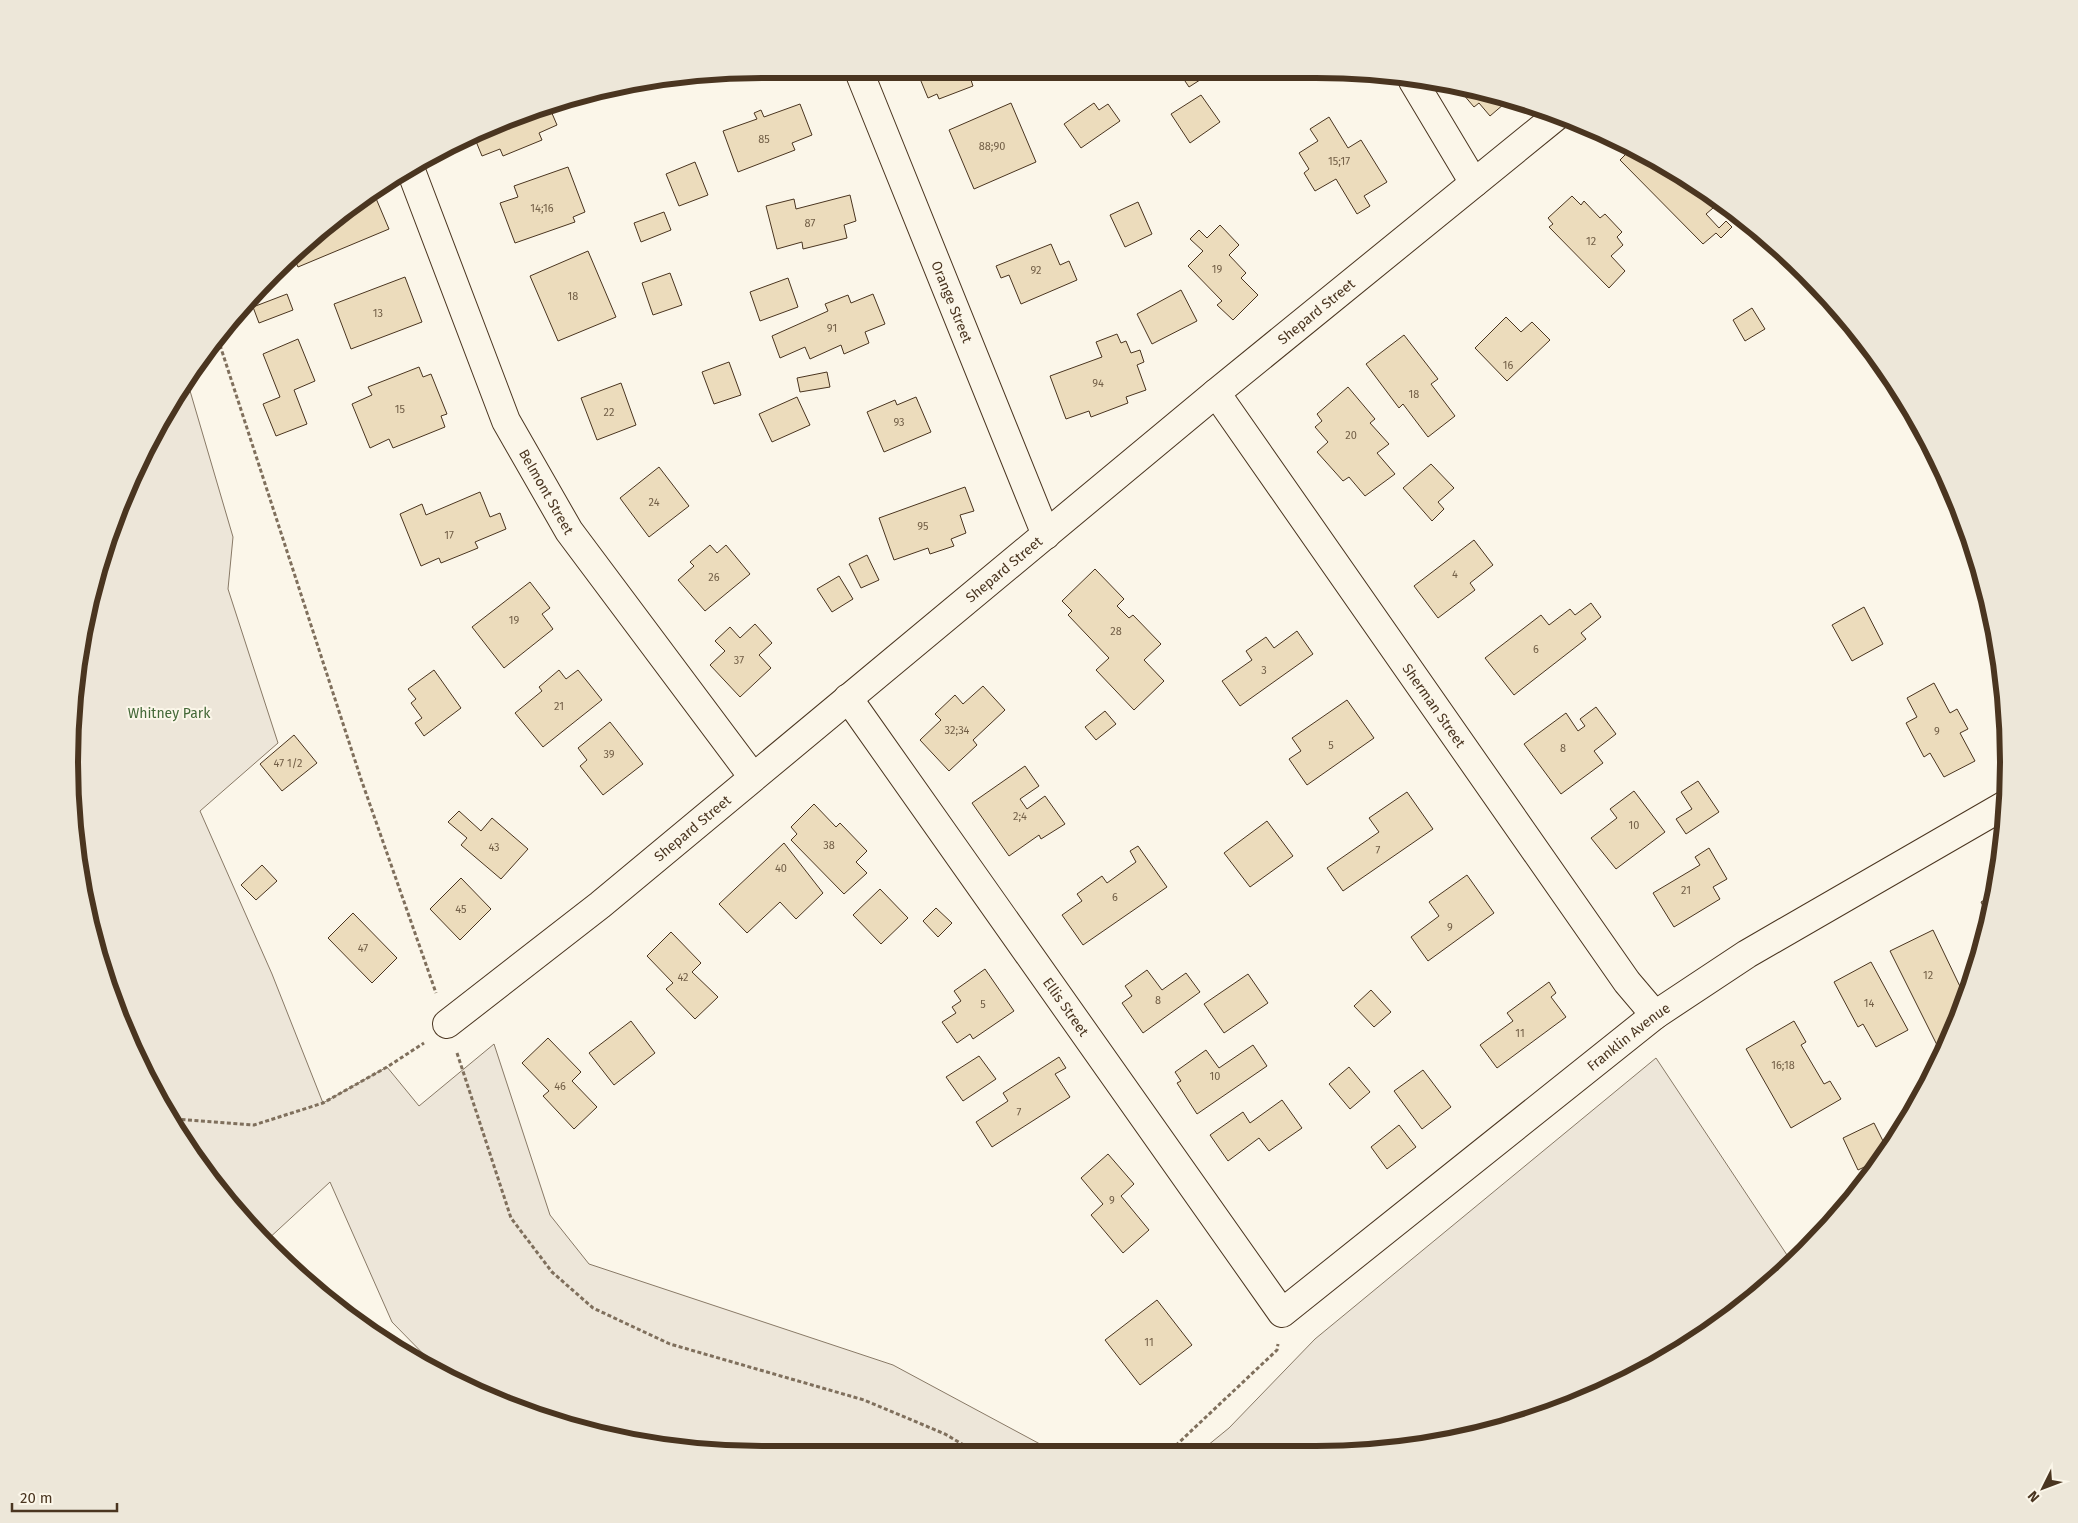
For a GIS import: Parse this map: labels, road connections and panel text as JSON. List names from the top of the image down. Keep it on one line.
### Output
{"streets":{"street":["Orange Street","Shepard Street","Belmont Street","Sherman Street","Ellis Street","Franklin Avenue"]},"crossings":[["Orange Street","Shepard Street"],["Shepard Street","Belmont Street"],["Shepard Street","Sherman Street"],["Shepard Street","Ellis Street"],["Sherman Street","Franklin Avenue"],["Ellis Street","Franklin Avenue"]],"parks":["Whitney Park"],"house_numbers":["85","88;90","15;17","14;16","87","12","19","92","18","13","91","16","94","18","15","22","93","20","24","95","17","4","26","19","28","6","37","3","21","32;34","9","5","8","39","47 1/2","2;4","10","38","43","7","40","21","6","45","9","47","12","42","8","14","5","11","16;18","10","46","7","9","11"],"scale_bar":"20 m","north":"bottom left"}
